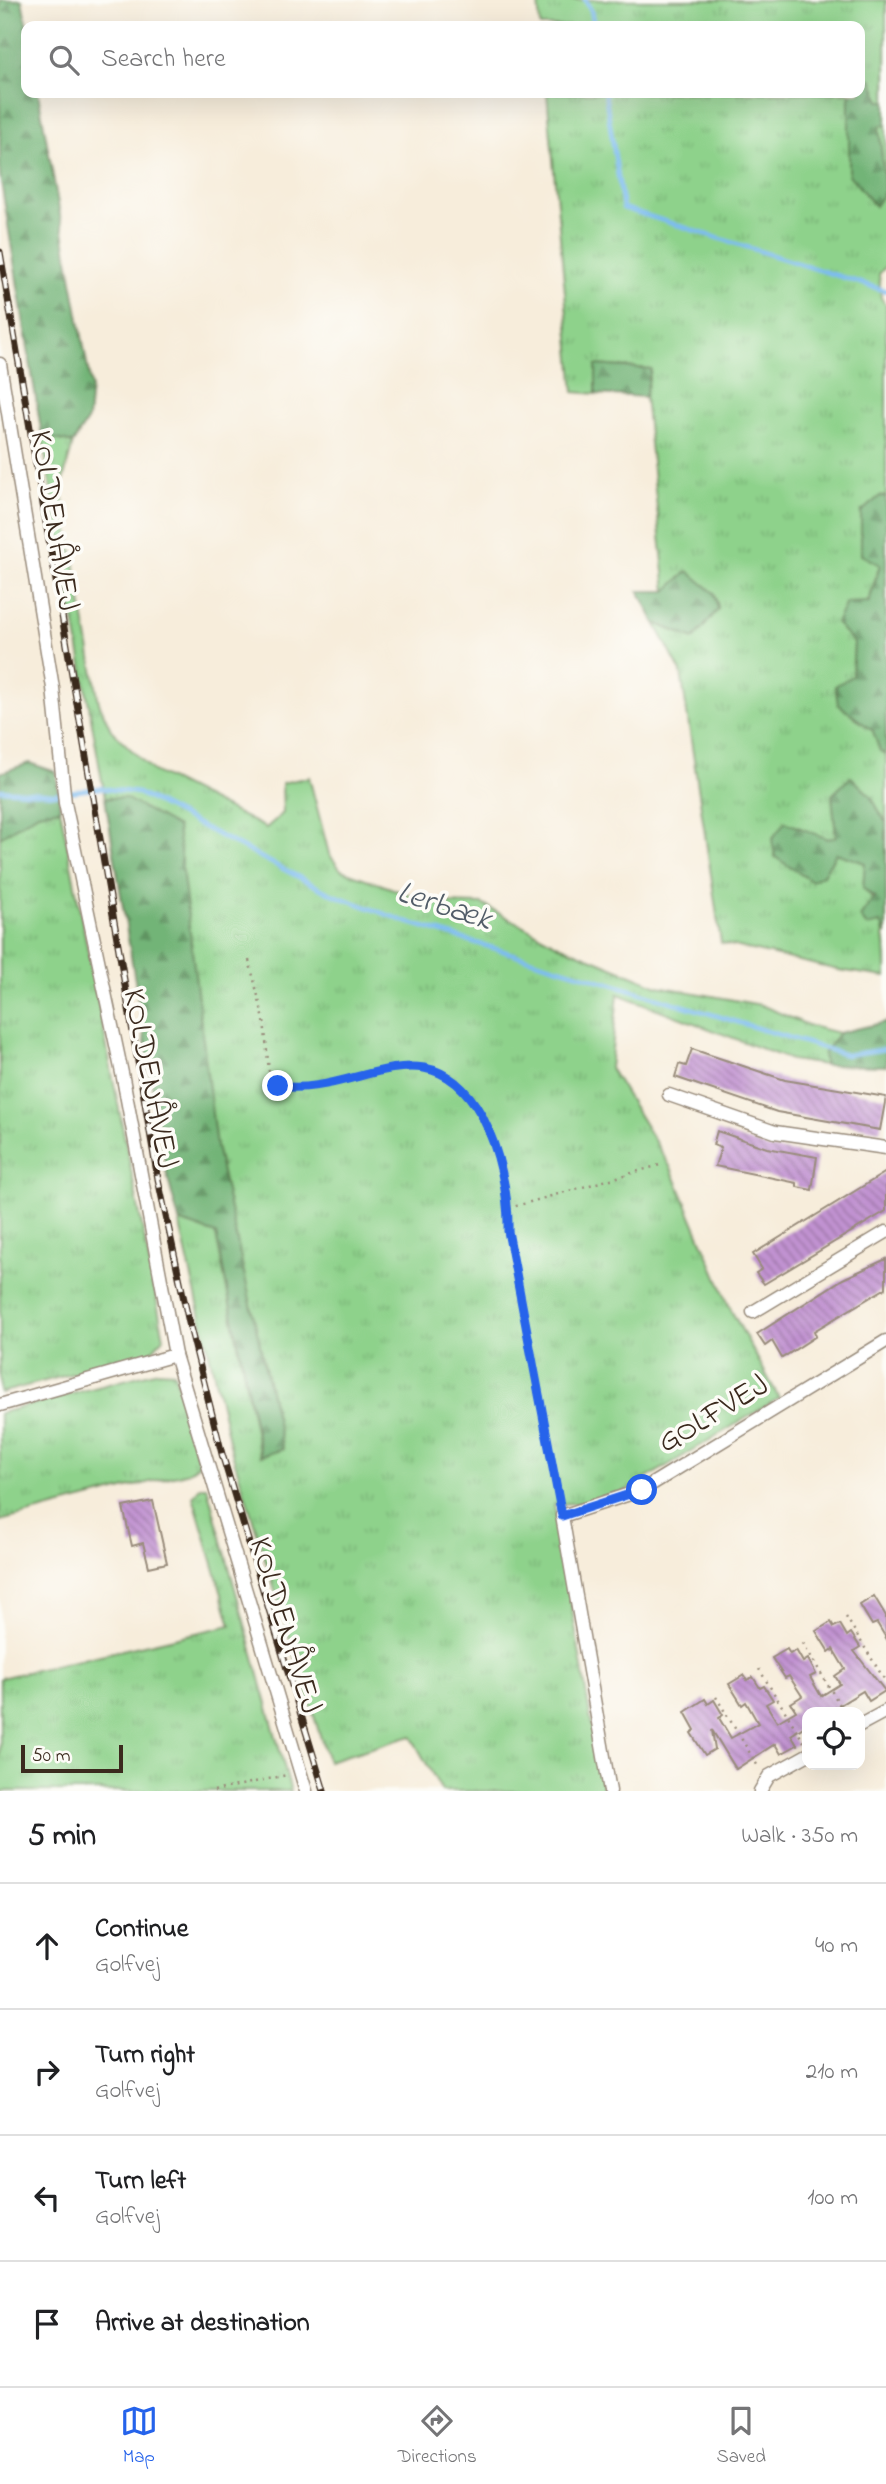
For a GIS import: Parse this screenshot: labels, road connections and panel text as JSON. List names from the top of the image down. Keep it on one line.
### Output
{"streets":{"street":["KOLDENÅVEJ","GOLFVEJ"]},"water":["Lerbæk"],"scale_bar":"50 m","page":{"search":"Search here","scale":"50 m","heading":["5 min","Walk · 350 m"],"list":[["Continue","Golfvej","40 m"],["Turn right","Golfvej","210 m"],["Turn left","Golfvej","100 m"],"Arrive at destination"],"nav":["Map","Directions","Saved"]}}
